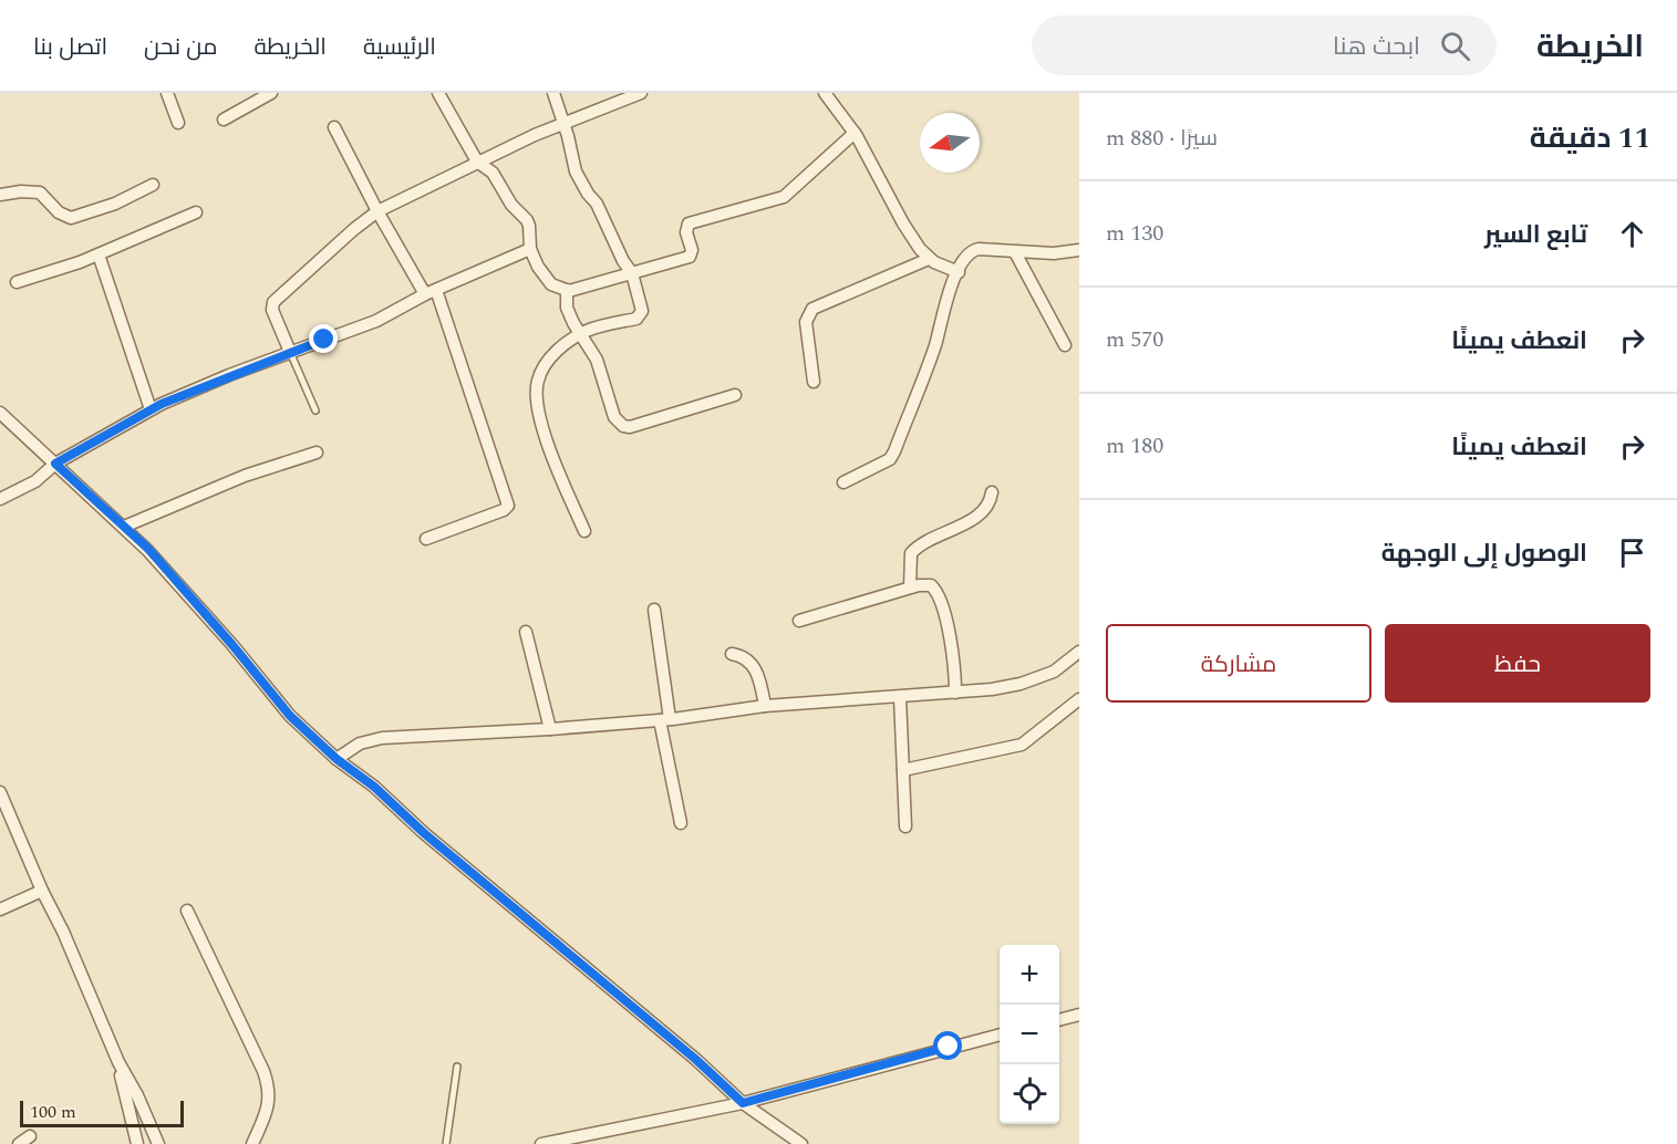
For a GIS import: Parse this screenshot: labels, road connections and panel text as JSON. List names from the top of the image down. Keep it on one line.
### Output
{"scale_bar":"100 m","north":"left","page":{"header":"الخريطة","search":"ابحث هنا","nav":["الرئيسية","الخريطة","من نحن","اتصل بنا"],"heading":["11 دقيقة","سيرًا · 880 m"],"list":[["تابع السير","130 m"],["انعطف يمينًا","570 m"],["انعطف يمينًا","180 m"],"الوصول إلى الوجهة"],"buttons":["حفظ","مشاركة"],"map_buttons":["+","−"],"scale":"100 m"}}
